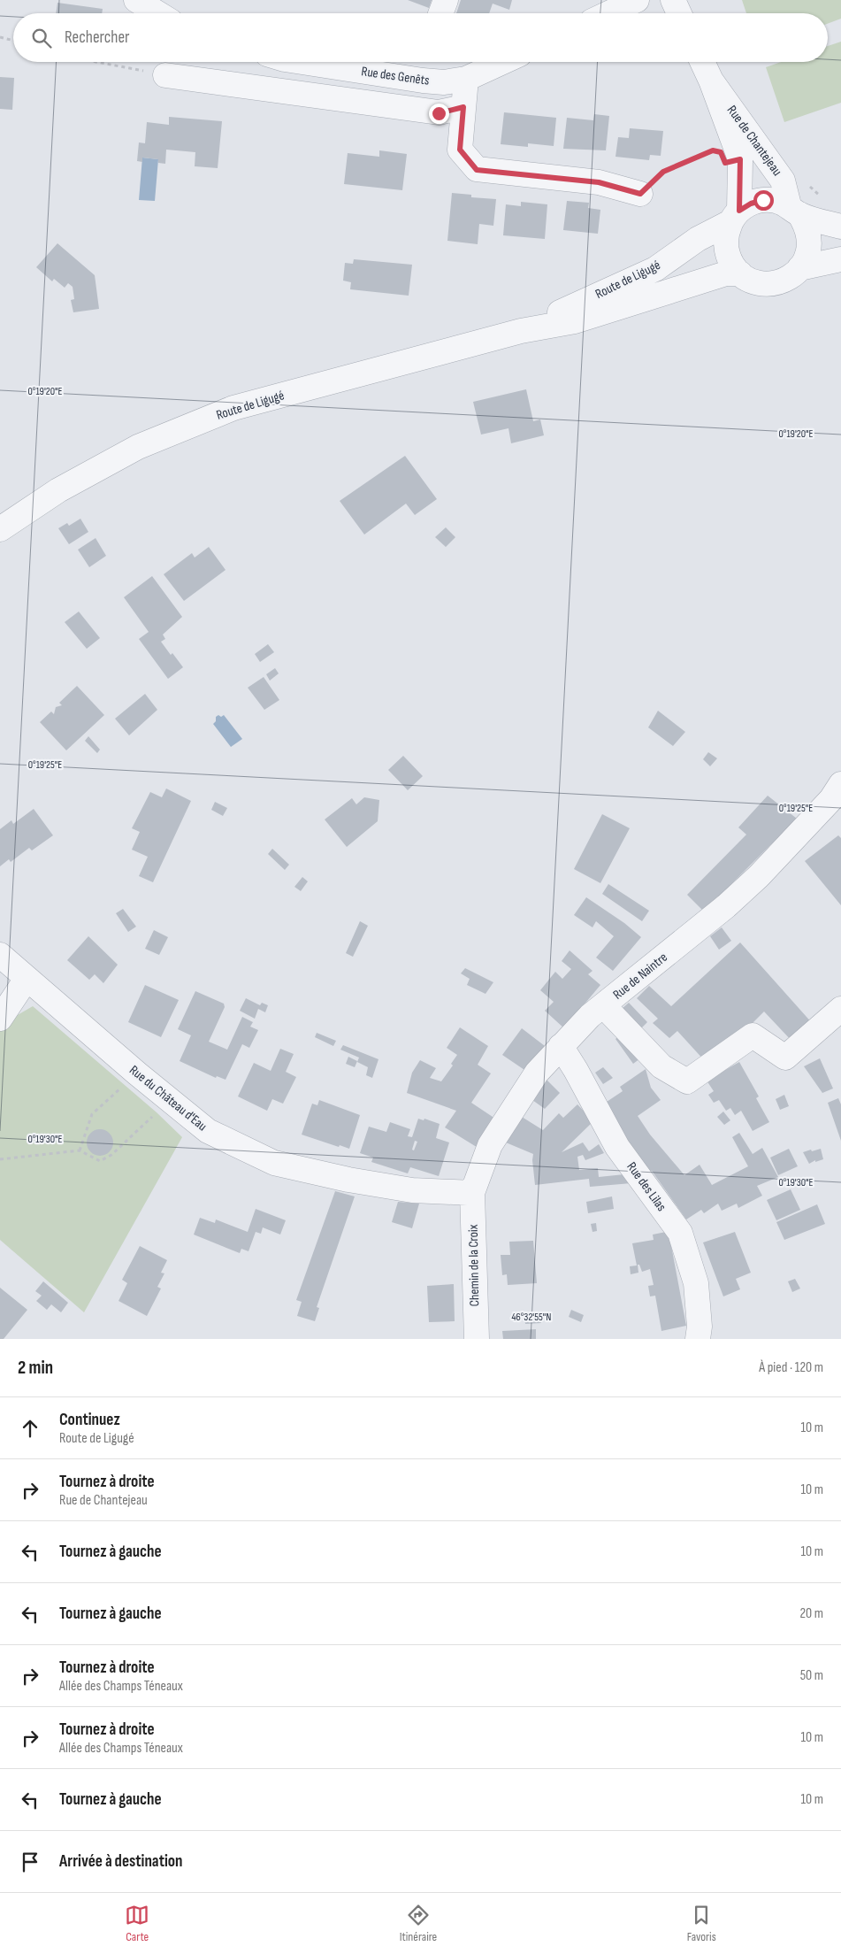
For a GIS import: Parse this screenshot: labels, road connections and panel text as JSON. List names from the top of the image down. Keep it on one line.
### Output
{"streets":{"street":["Rue des Genêts","Rue de Chantejeau","Route de Ligugé","Rue de Naintre","Rue du Château d'Eau","Rue des Lilas","Chemin de la Croix"]},"crossings":[["Rue de Chantejeau","Route de Ligugé"],["Rue de Naintre","Rue du Château d'Eau"],["Rue de Naintre","Rue des Lilas"],["Rue de Naintre","Chemin de la Croix"],["Rue du Château d'Eau","Chemin de la Croix"]],"page":{"search":"Rechercher","heading":["2 min","À pied · 120 m"],"list":[["Continuez","Route de Ligugé","10 m"],["Tournez à droite","Rue de Chantejeau","10 m"],["Tournez à gauche","10 m"],["Tournez à gauche","20 m"],["Tournez à droite","Allée des Champs Téneaux","50 m"],["Tournez à droite","Allée des Champs Téneaux","10 m"],["Tournez à gauche","10 m"],"Arrivée à destination"],"nav":["Carte","Itinéraire","Favoris"]},"coordinates":["0°19'20\"E","0°19'25\"E","0°19'30\"E","46°32'55\"N"]}
